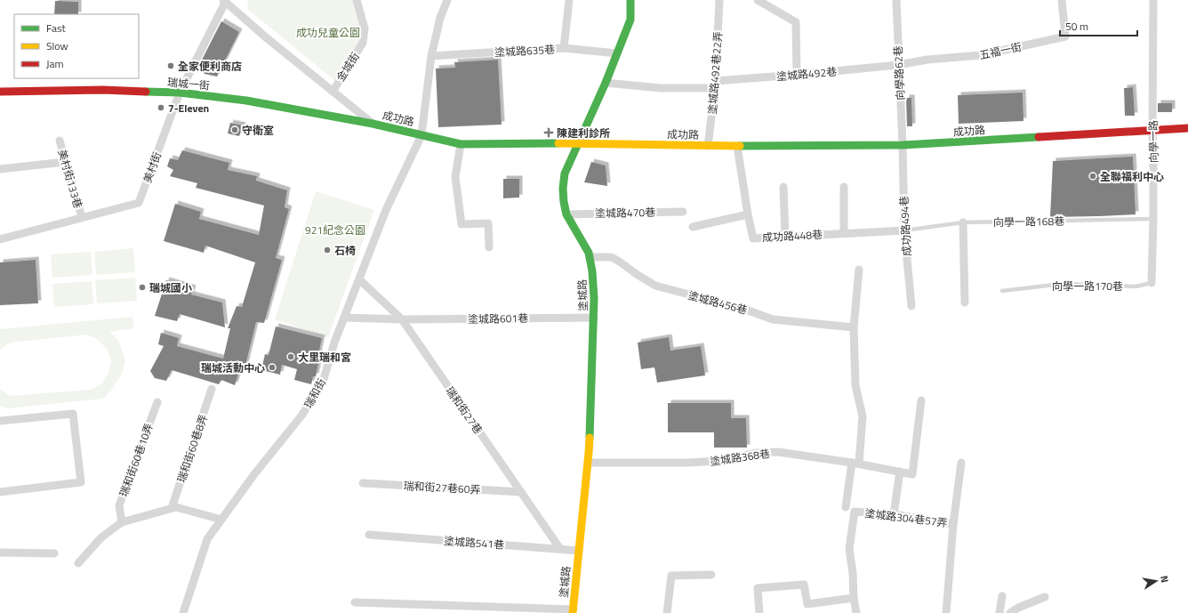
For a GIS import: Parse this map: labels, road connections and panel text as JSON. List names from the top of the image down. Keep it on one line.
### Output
{"streets":{"street":["塗城路635巷","五福一街","金城街","塗城路492巷22弄","向學路62巷","塗城路492巷","瑞城一街","成功路","向學一路","美村街","美村街133巷","塗城路470巷","成功路494巷","成功路448巷","塗城路","塗城路456巷","塗城路601巷","瑞和街","瑞和街27巷","瑞和街60巷8弄","塗城路368巷","瑞和街60巷10弄","瑞和街27巷60弄","塗城路304巷57弄","塗城路541巷"],"lane":["向學一路168巷","向學一路170巷"]},"crossings":[["塗城路635巷","塗城路"],["塗城路635巷","瑞和街"],["五福一街","向學路62巷"],["五福一街","塗城路492巷"],["金城街","成功路"],["塗城路492巷22弄","塗城路492巷"],["塗城路492巷22弄","成功路"],["向學路62巷","塗城路492巷"],["向學路62巷","成功路"],["向學路62巷","成功路494巷"],["塗城路492巷","塗城路"],["瑞城一街","成功路"],["瑞城一街","美村街"],["成功路","向學一路"],["成功路","美村街"],["成功路","成功路494巷"],["成功路","成功路448巷"],["成功路","塗城路"],["成功路","瑞和街"],["向學一路","向學一路168巷"],["向學一路","向學一路170巷"],["美村街","美村街133巷"],["塗城路470巷","塗城路"],["向學一路168巷","成功路494巷"],["向學一路168巷","成功路448巷"],["成功路494巷","成功路448巷"],["塗城路","塗城路456巷"],["塗城路","塗城路601巷"],["塗城路","塗城路368巷"],["塗城路","塗城路541巷"],["塗城路601巷","瑞和街"],["塗城路601巷","瑞和街27巷"],["瑞和街","瑞和街27巷"],["瑞和街27巷","瑞和街27巷60弄"],["瑞和街27巷","塗城路541巷"]],"parks":["成功兒童公園","921紀念公園"],"places":{"other":["全家便利商店","7-Eleven","守衛室","全聯福利中心","石椅","瑞城國小","大里瑞和宮","瑞城活動中心"],"health":["陳建利診所"]},"legend":["Fast","Slow","Jam"],"scale_bar":"50 m","north":"right"}
